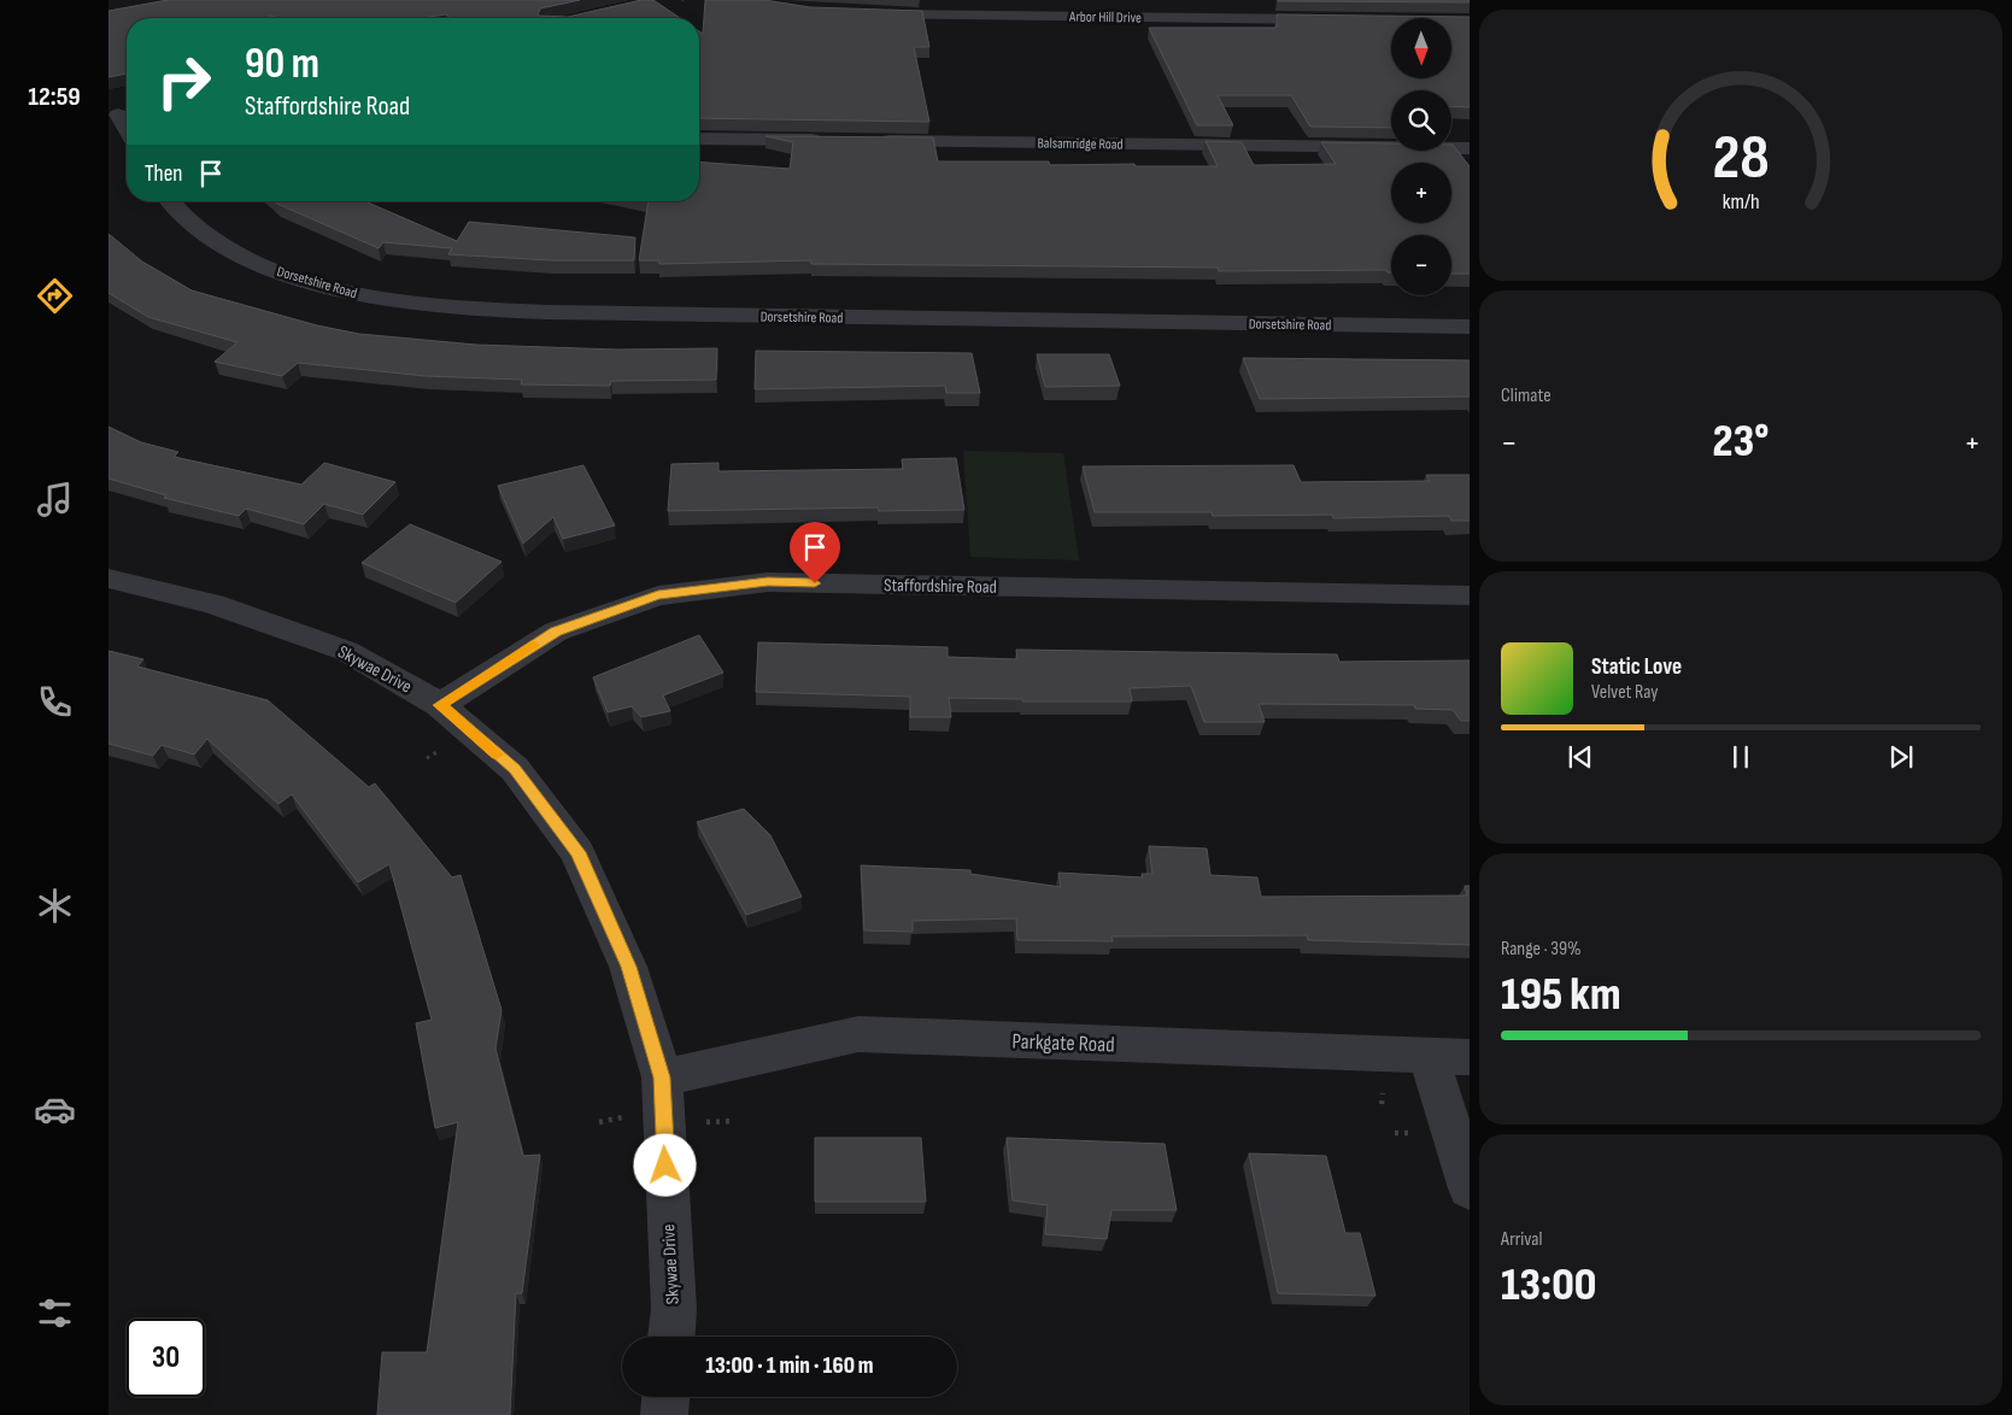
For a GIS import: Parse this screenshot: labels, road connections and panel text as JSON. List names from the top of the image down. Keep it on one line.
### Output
{"streets":{"street":["Arbor Hill Drive","Balsamridge Road","Dorsetshire Road","Staffordshire Road","Skywae Drive","Parkgate Road"]},"crossings":[["Staffordshire Road","Skywae Drive"],["Skywae Drive","Parkgate Road"]],"north":"bottom","page":{"tabs":"12:59","map_buttons":["+","−"],"turn":["90 m","Staffordshire Road"],"then":"Then","tile":["Climate",["Range · 39%","195 km"],["Arrival","13:00"]],"heat":["−","23°","+"],"song":["Static Love","Velvet Ray"],"limit":"30","trip":"13:00 · 1 min · 160 m","gauge":["28","km/h"]}}
